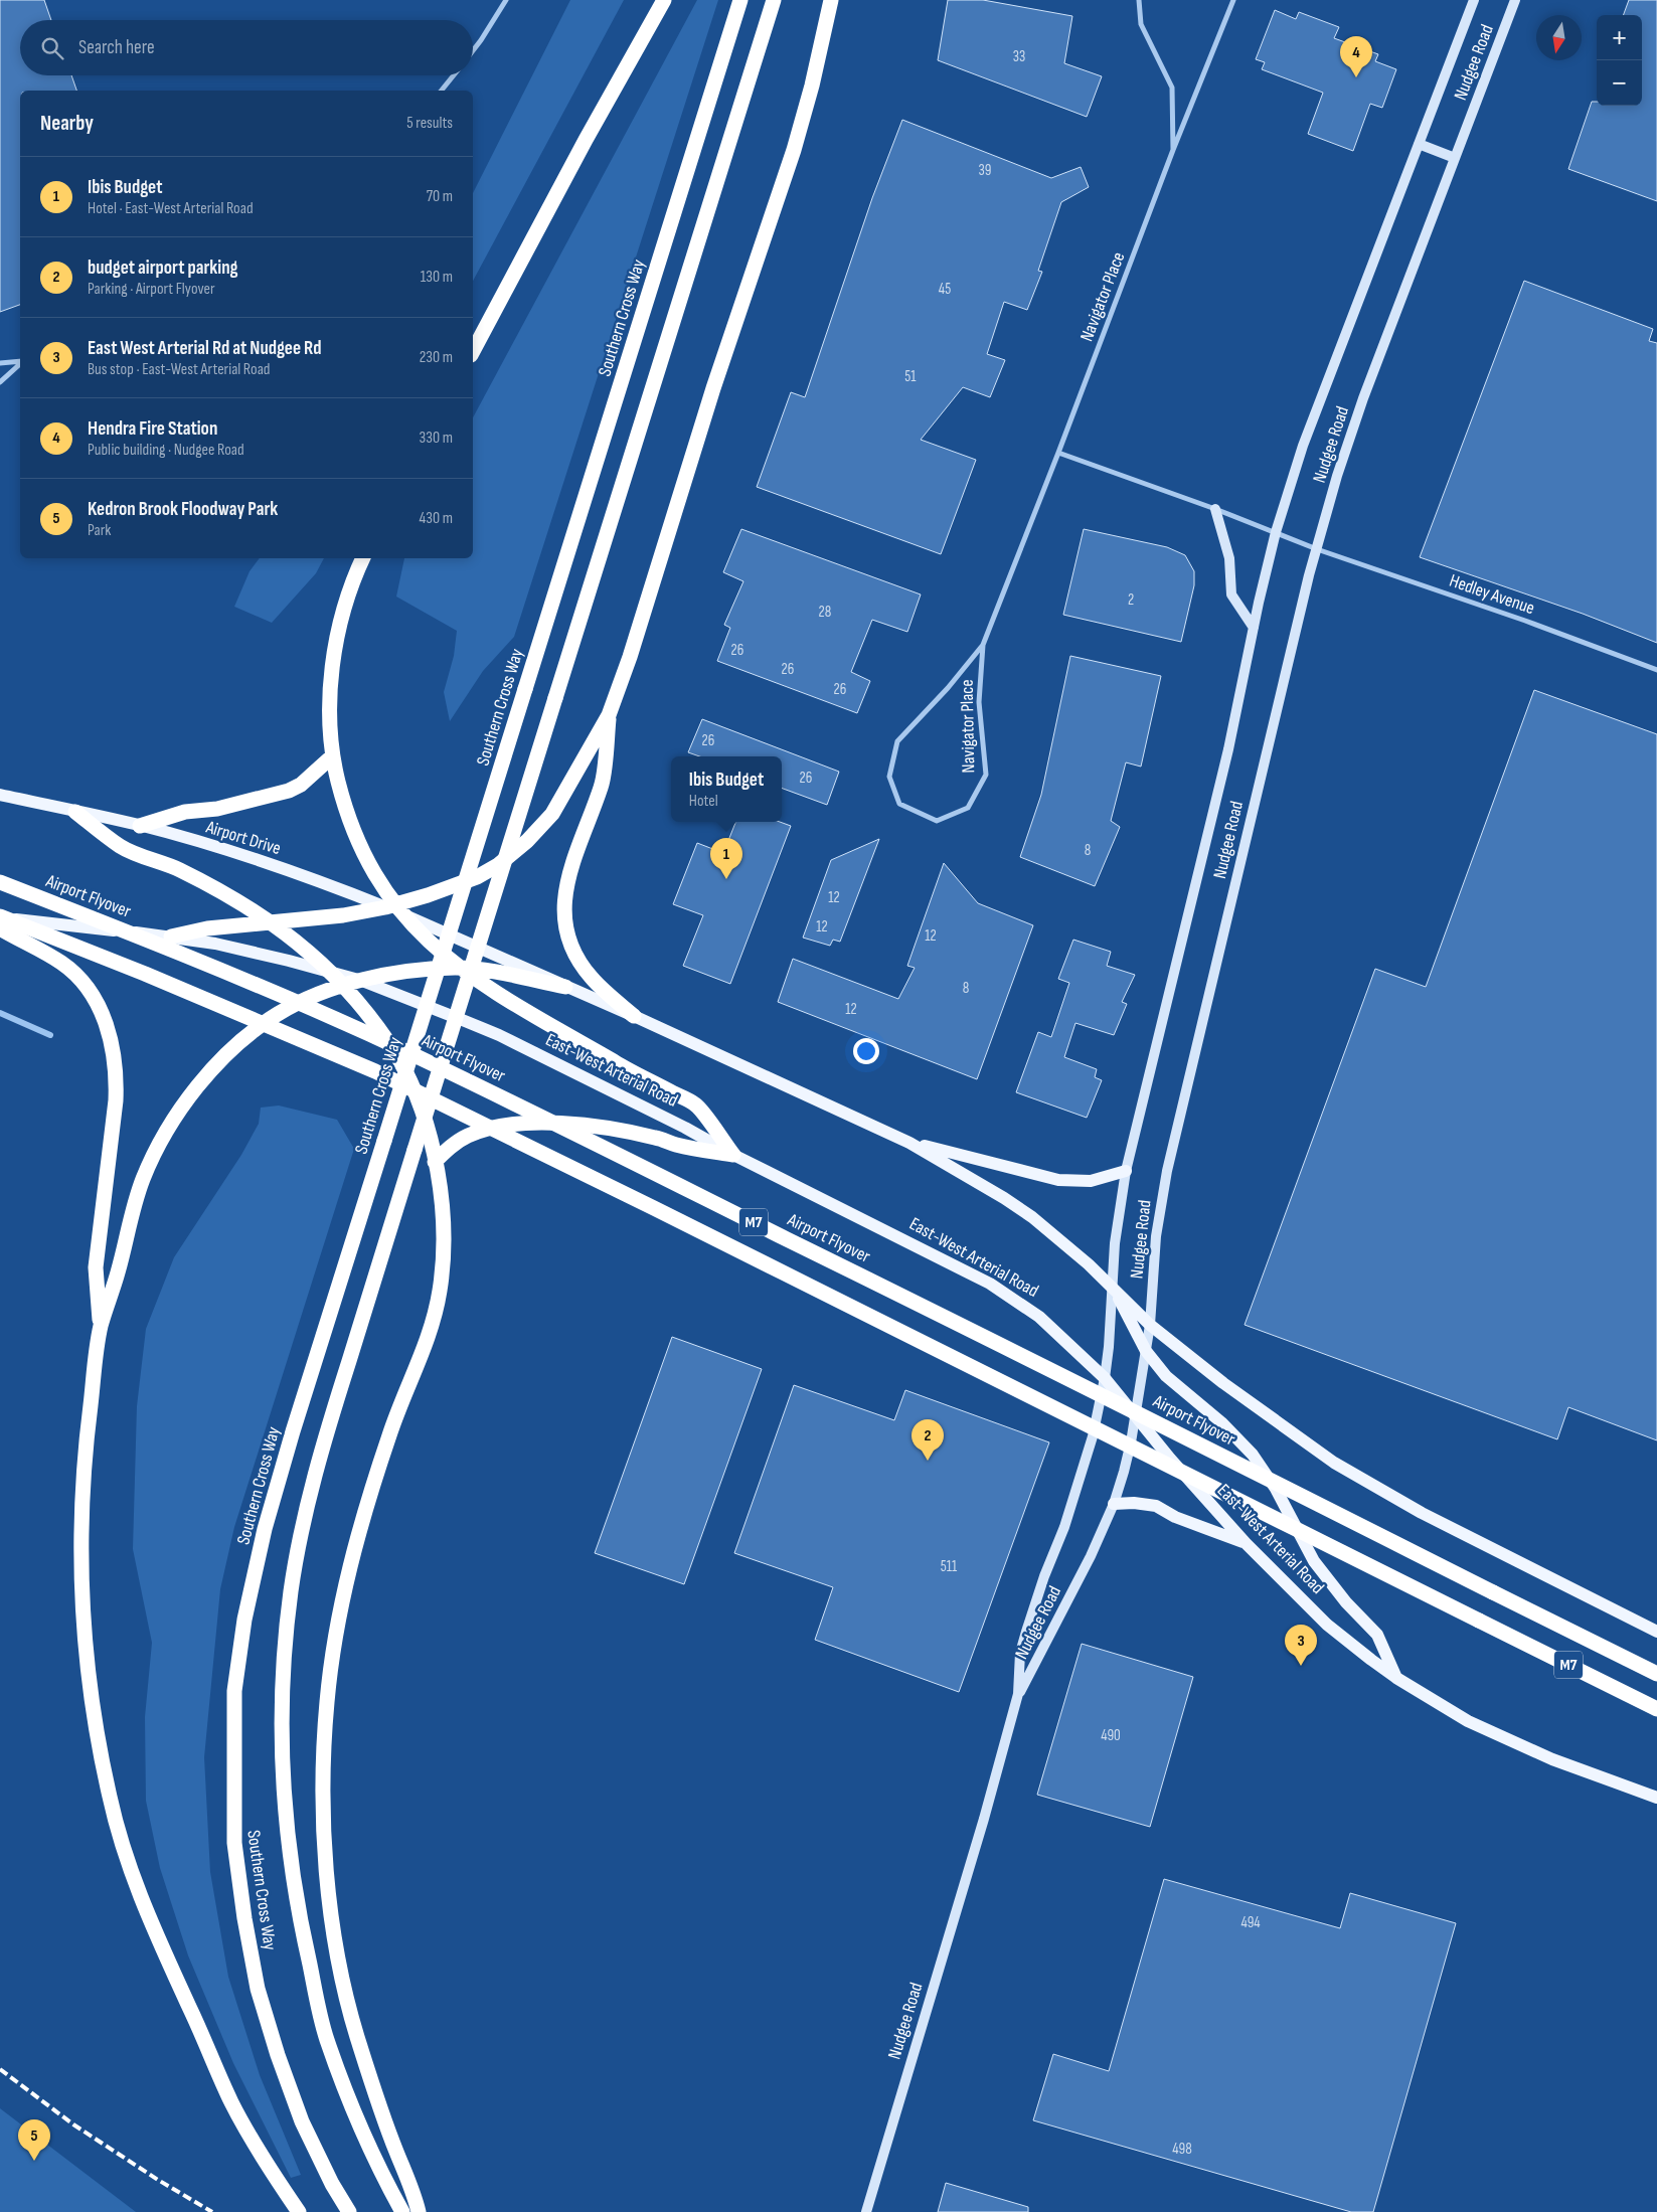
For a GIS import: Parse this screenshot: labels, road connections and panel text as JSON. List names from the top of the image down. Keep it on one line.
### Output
{"streets":{"highway":["Southern Cross Way","Airport Flyover","M7"],"main road":["Nudgee Road","Airport Drive","East-West Arterial Road"],"street":["Navigator Place","Hedley Avenue"]},"crossings":[["Nudgee Road","Hedley Avenue"],["Nudgee Road","East-West Arterial Road"]],"house_numbers":["33","39","45","51","2","28","26","26","26","26","26","8","12","12","12","8","12","511","490","494","498"],"north":"bottom","page":{"map_buttons":["+","−"],"search":"Search here","pins":["4","1","2","3","5"],"heading":["Nearby","5 results"],"list":[{"mark":"1","name":"Ibis Budget","note":"Hotel · East-West Arterial Road","value":"70 m"},{"mark":"2","name":"budget airport parking","note":"Parking · Airport Flyover","value":"130 m"},{"mark":"3","name":"East West Arterial Rd at Nudgee Rd","note":"Bus stop · East-West Arterial Road","value":"230 m"},{"mark":"4","name":"Hendra Fire Station","note":"Public building · Nudgee Road","value":"330 m"},{"mark":"5","name":"Kedron Brook Floodway Park","note":"Park","value":"430 m"}],"popup":["Ibis Budget","Hotel"]}}
